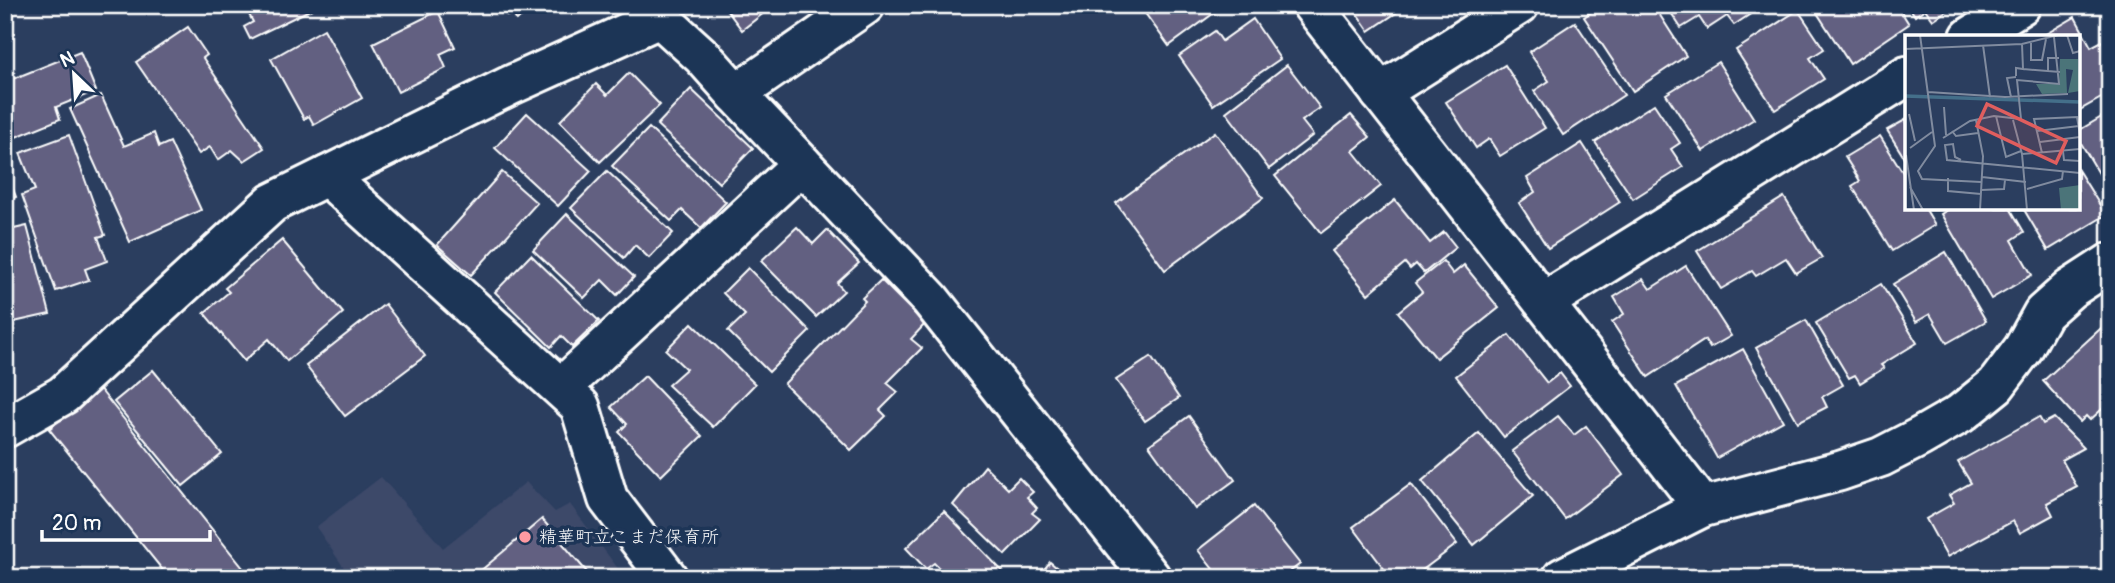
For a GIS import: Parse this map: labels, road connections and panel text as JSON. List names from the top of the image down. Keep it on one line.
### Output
{"places":["精華町立こまだ保育所"],"scale_bar":"20 m","north":"top left"}
